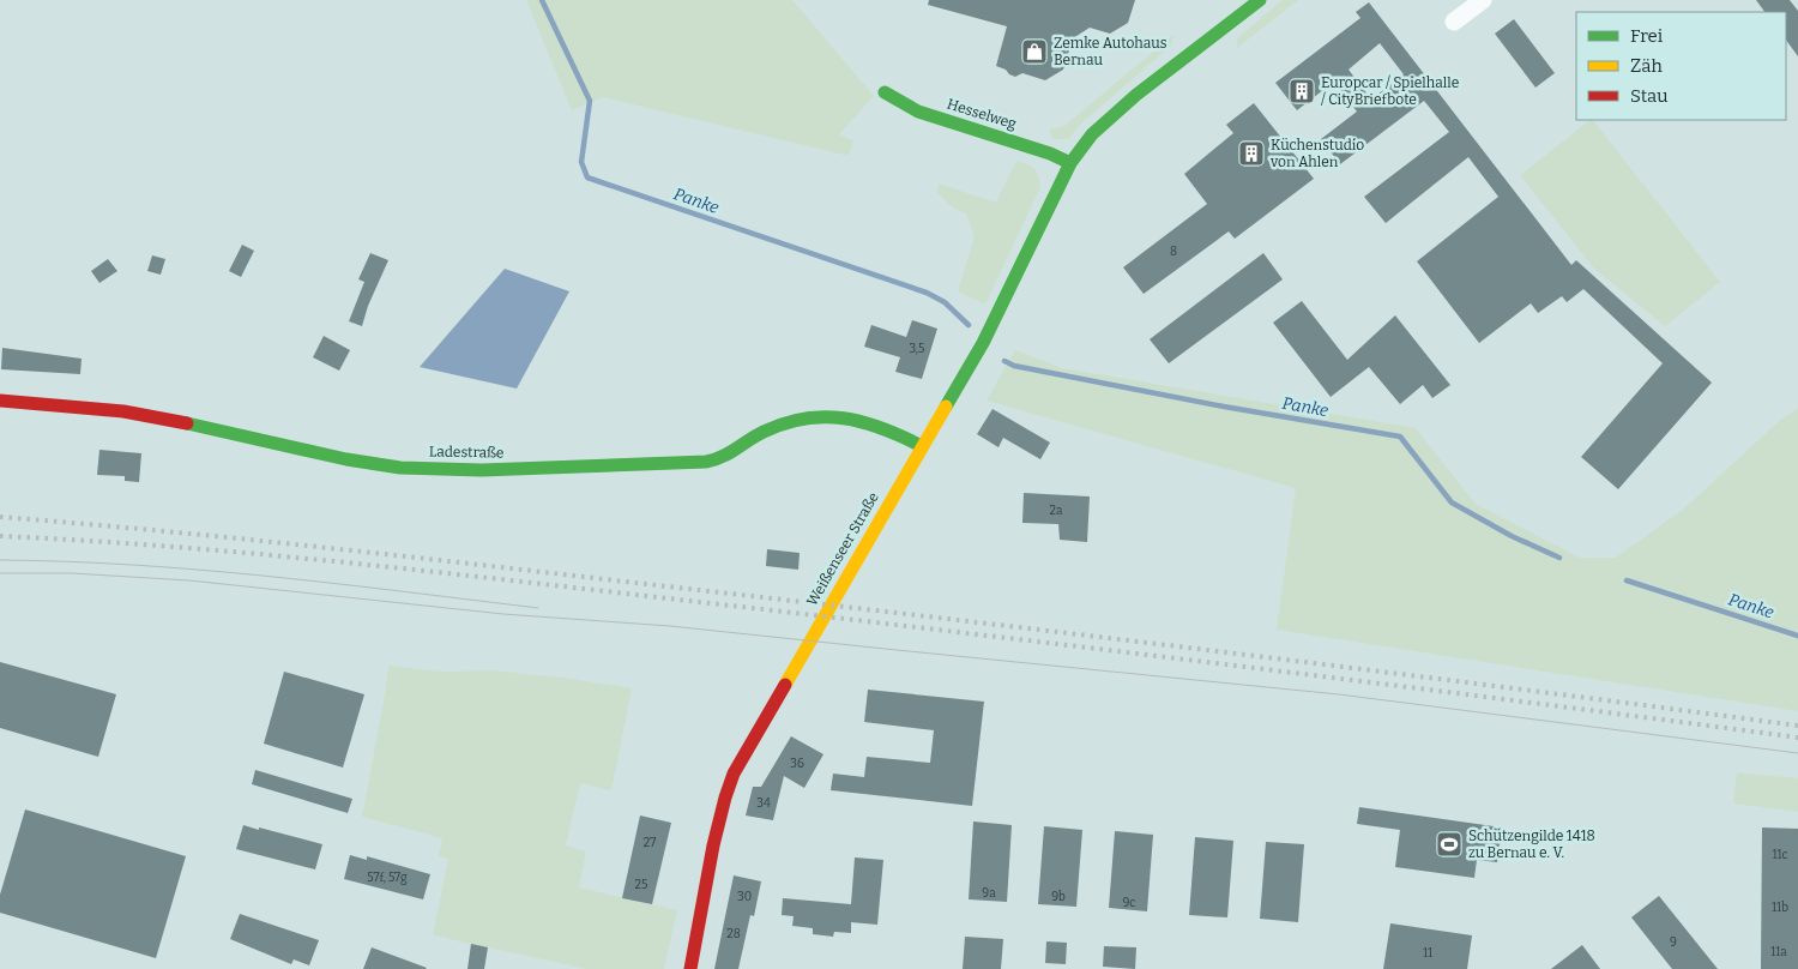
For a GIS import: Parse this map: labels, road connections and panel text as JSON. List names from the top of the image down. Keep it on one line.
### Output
{"streets":{"main road":["Hesselweg","Ladestraße","Weißenseer Straße"]},"crossings":[["Hesselweg","Weißenseer Straße"],["Ladestraße","Weißenseer Straße"]],"water":["Panke"],"places":{"shop":["Zemke Autohaus Bernau"],"building":["Europcar / Spielhalle / CityBriefbote","Küchenstudio von Ahlen"],"sports":["Schützengilde 1418 zu Bernau e. V."]},"house_numbers":["8","3,5","2a","36","34","27","11c","57f, 57g","25","9a","30","9b","9c","11b","28","9","11a","11"],"legend":["Frei","Zäh","Stau"]}
